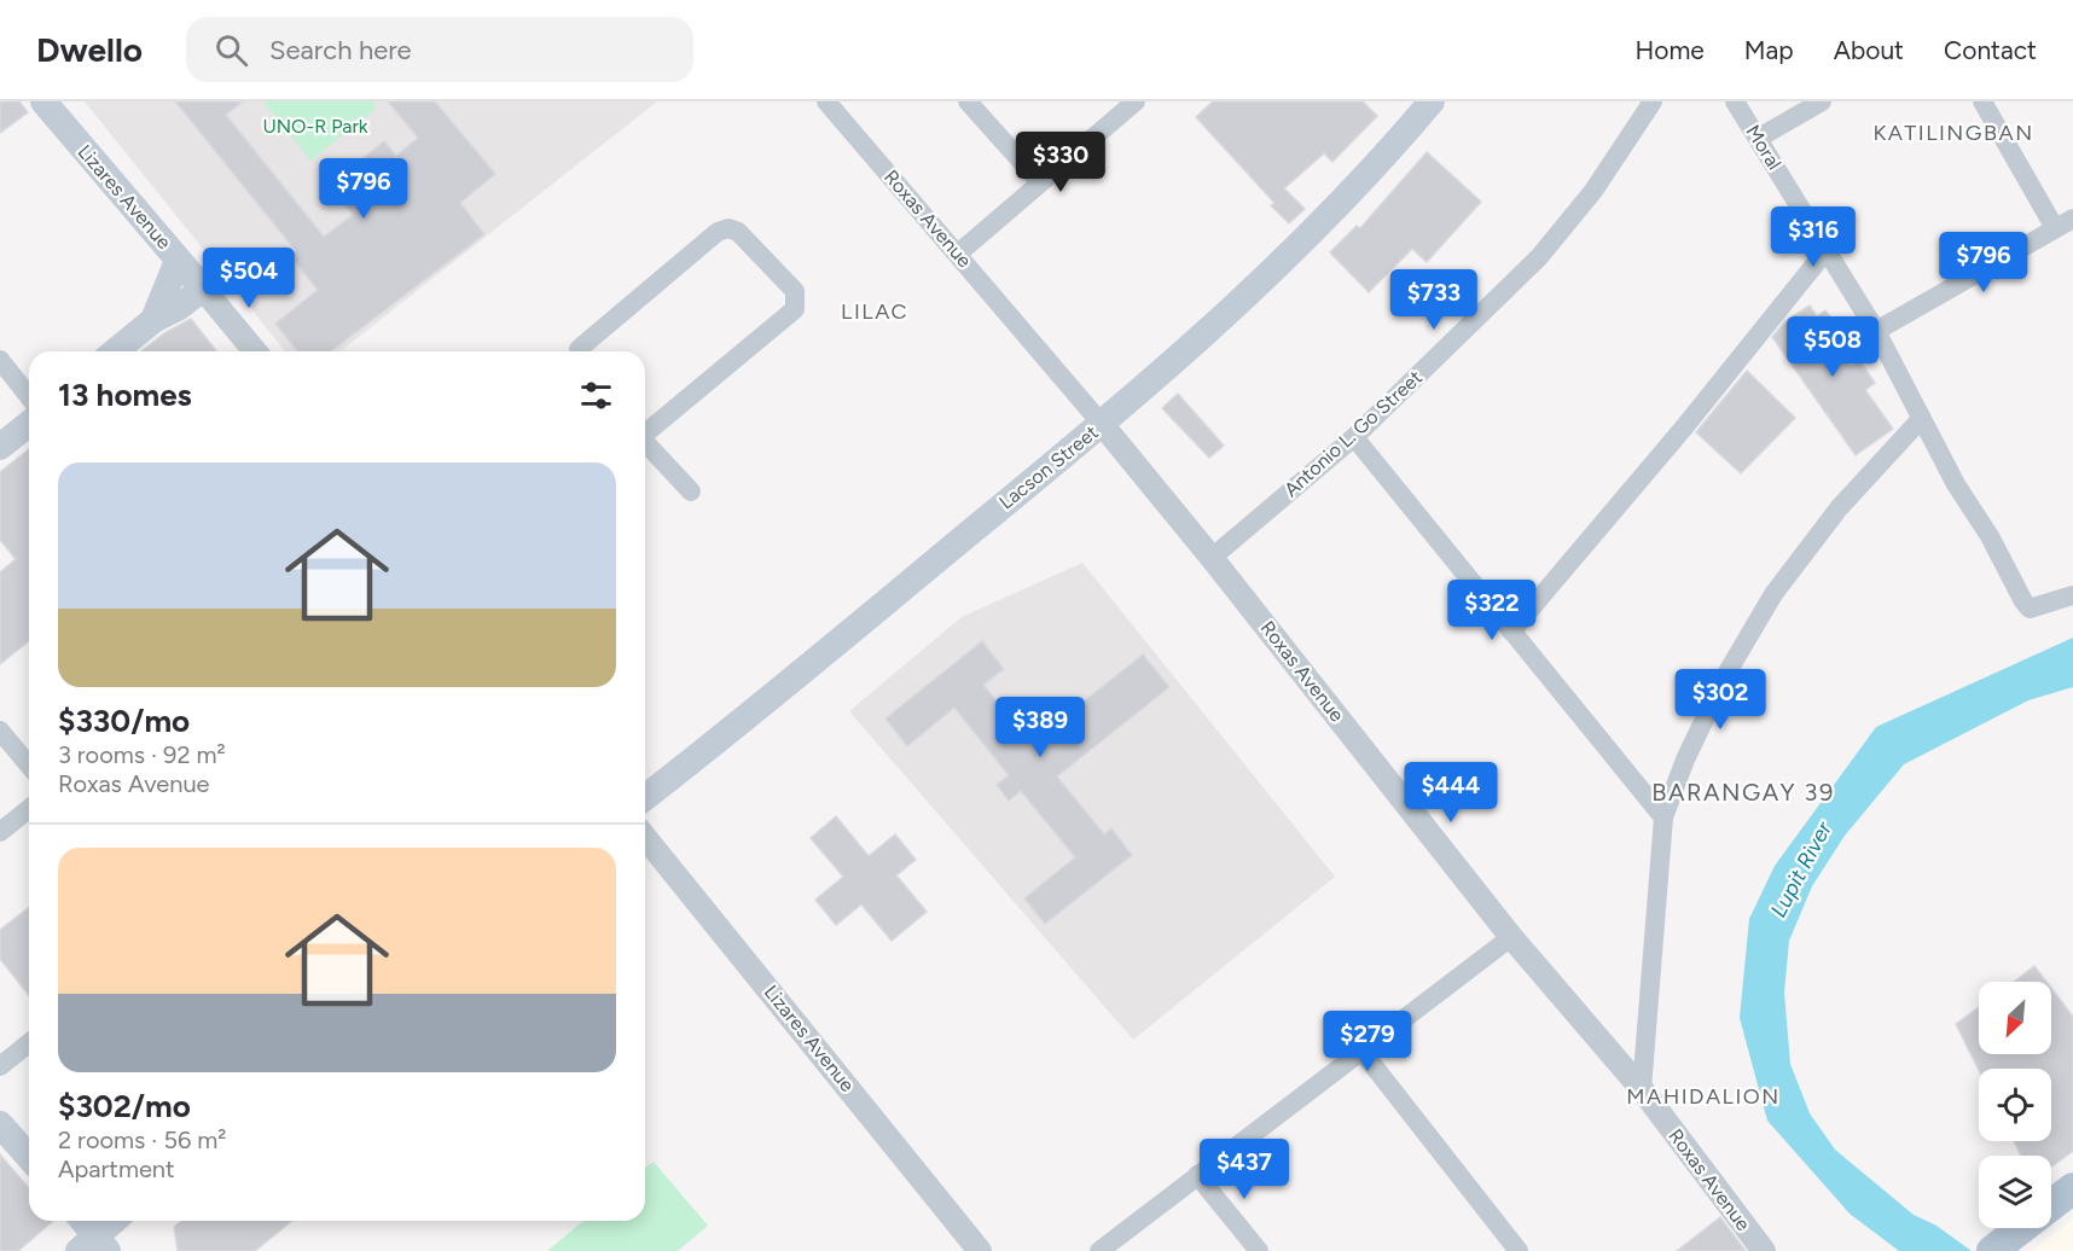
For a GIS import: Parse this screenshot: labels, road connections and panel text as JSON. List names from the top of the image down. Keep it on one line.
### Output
{"streets":{"main road":["Lizares Avenue","Lacson Street"],"street":["Moral","Roxas Avenue","Antonio L. Go Street"]},"crossings":[["Roxas Avenue","Antonio L. Go Street"],["Roxas Avenue","Lacson Street"]],"districts":["KATILINGBAN","LILAC","BARANGAY 39","MAHIDALION"],"water":["Lupit River"],"parks":["UNO-R Park"],"north":"bottom left","page":{"header":"Dwello","search":"Search here","nav":["Home","Map","About","Contact"],"price":["$330","$796","$316","$796","$504","$733","$508","$322","$302","$389","$444","$279","$437"],"heading":"13 homes","list":[{"name":"$330/mo","note":"3 rooms · 92 m² · Roxas Avenue"},{"name":"$302/mo","note":"2 rooms · 56 m² · Apartment"}]}}
